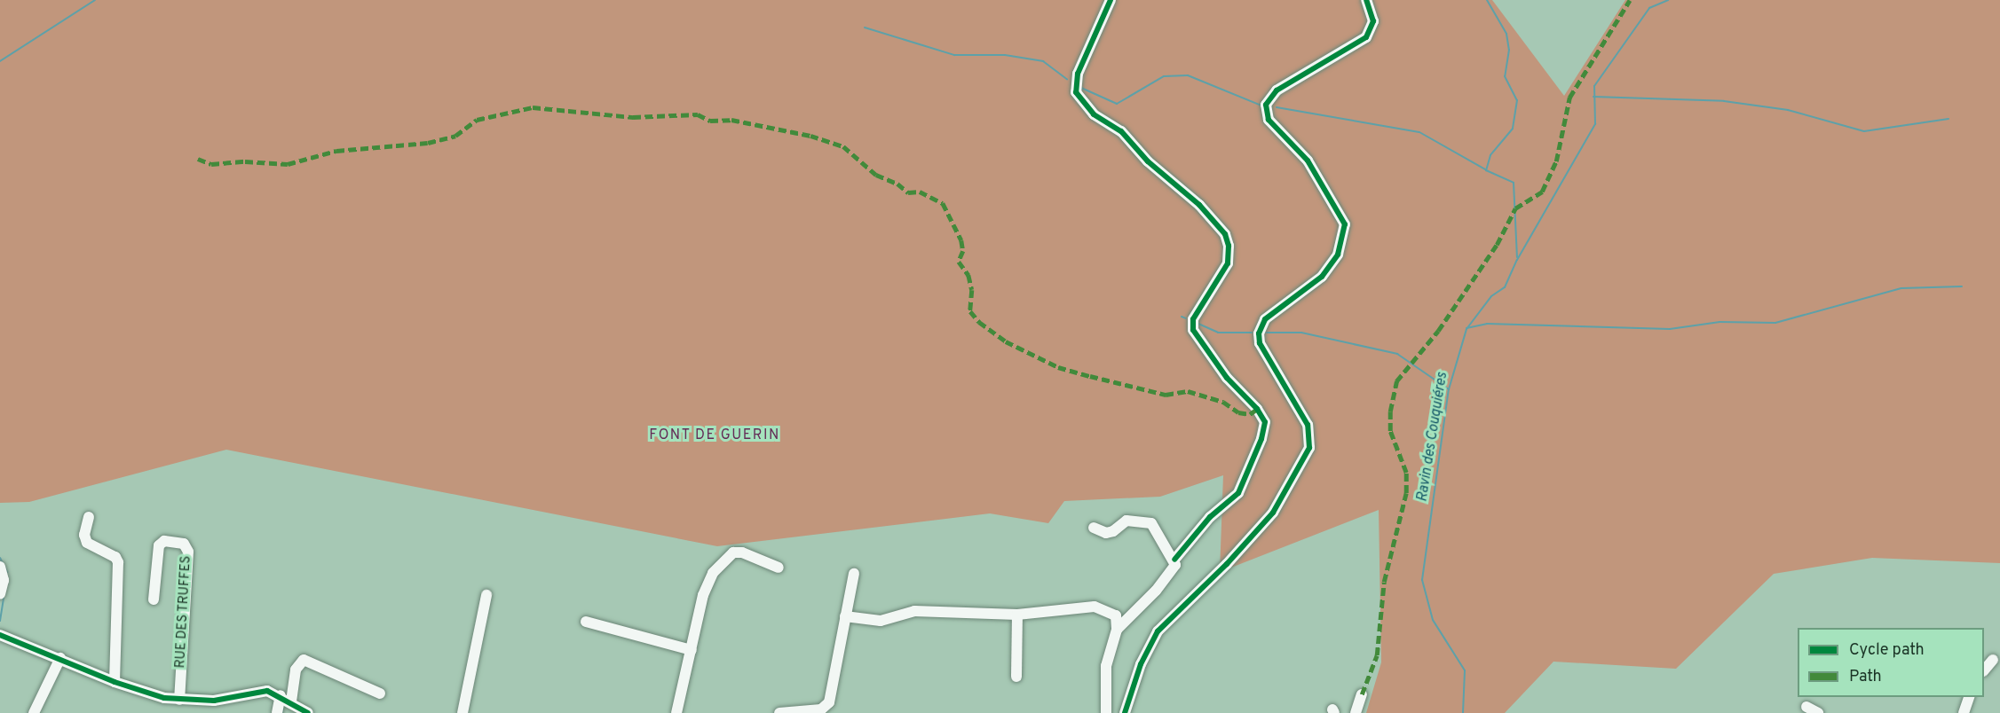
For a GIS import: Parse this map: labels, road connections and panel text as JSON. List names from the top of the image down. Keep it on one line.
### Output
{"streets":{"street":["RUE DES TRUFFES"]},"districts":["FONT DE GUERIN"],"water":["Ravin des Couquiéres"],"legend":["Cycle path","Path"]}
